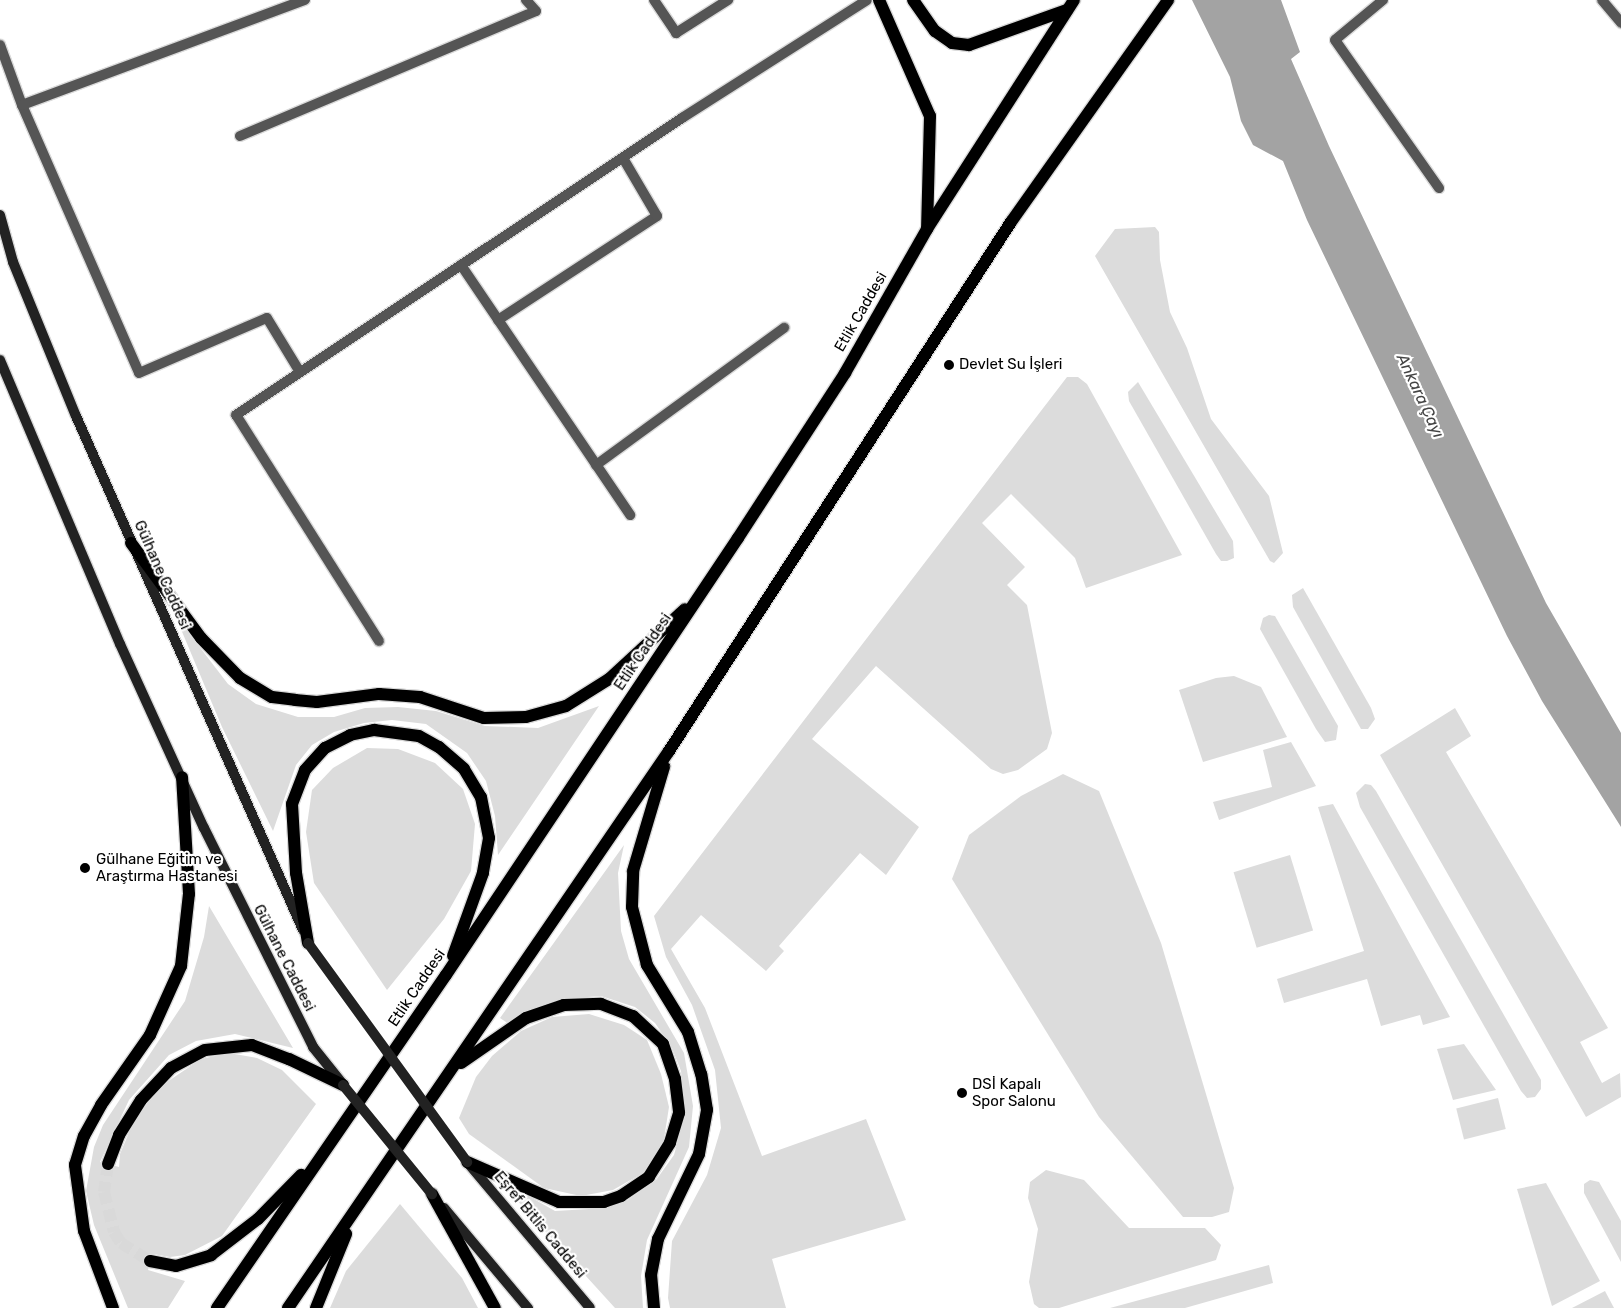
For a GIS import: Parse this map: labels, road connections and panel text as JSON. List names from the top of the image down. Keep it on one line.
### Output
{"streets":{"main road":["Etlik Caddesi","Gülhane Caddesi","Eşref Bitlis Caddesi"]},"crossings":[["Gülhane Caddesi","Eşref Bitlis Caddesi"]],"water":["Ankara Çayı"],"places":["Devlet Su İşleri","Gülhane Eğitim ve Araştırma Hastanesi","DSİ Kapalı Spor Salonu"]}
